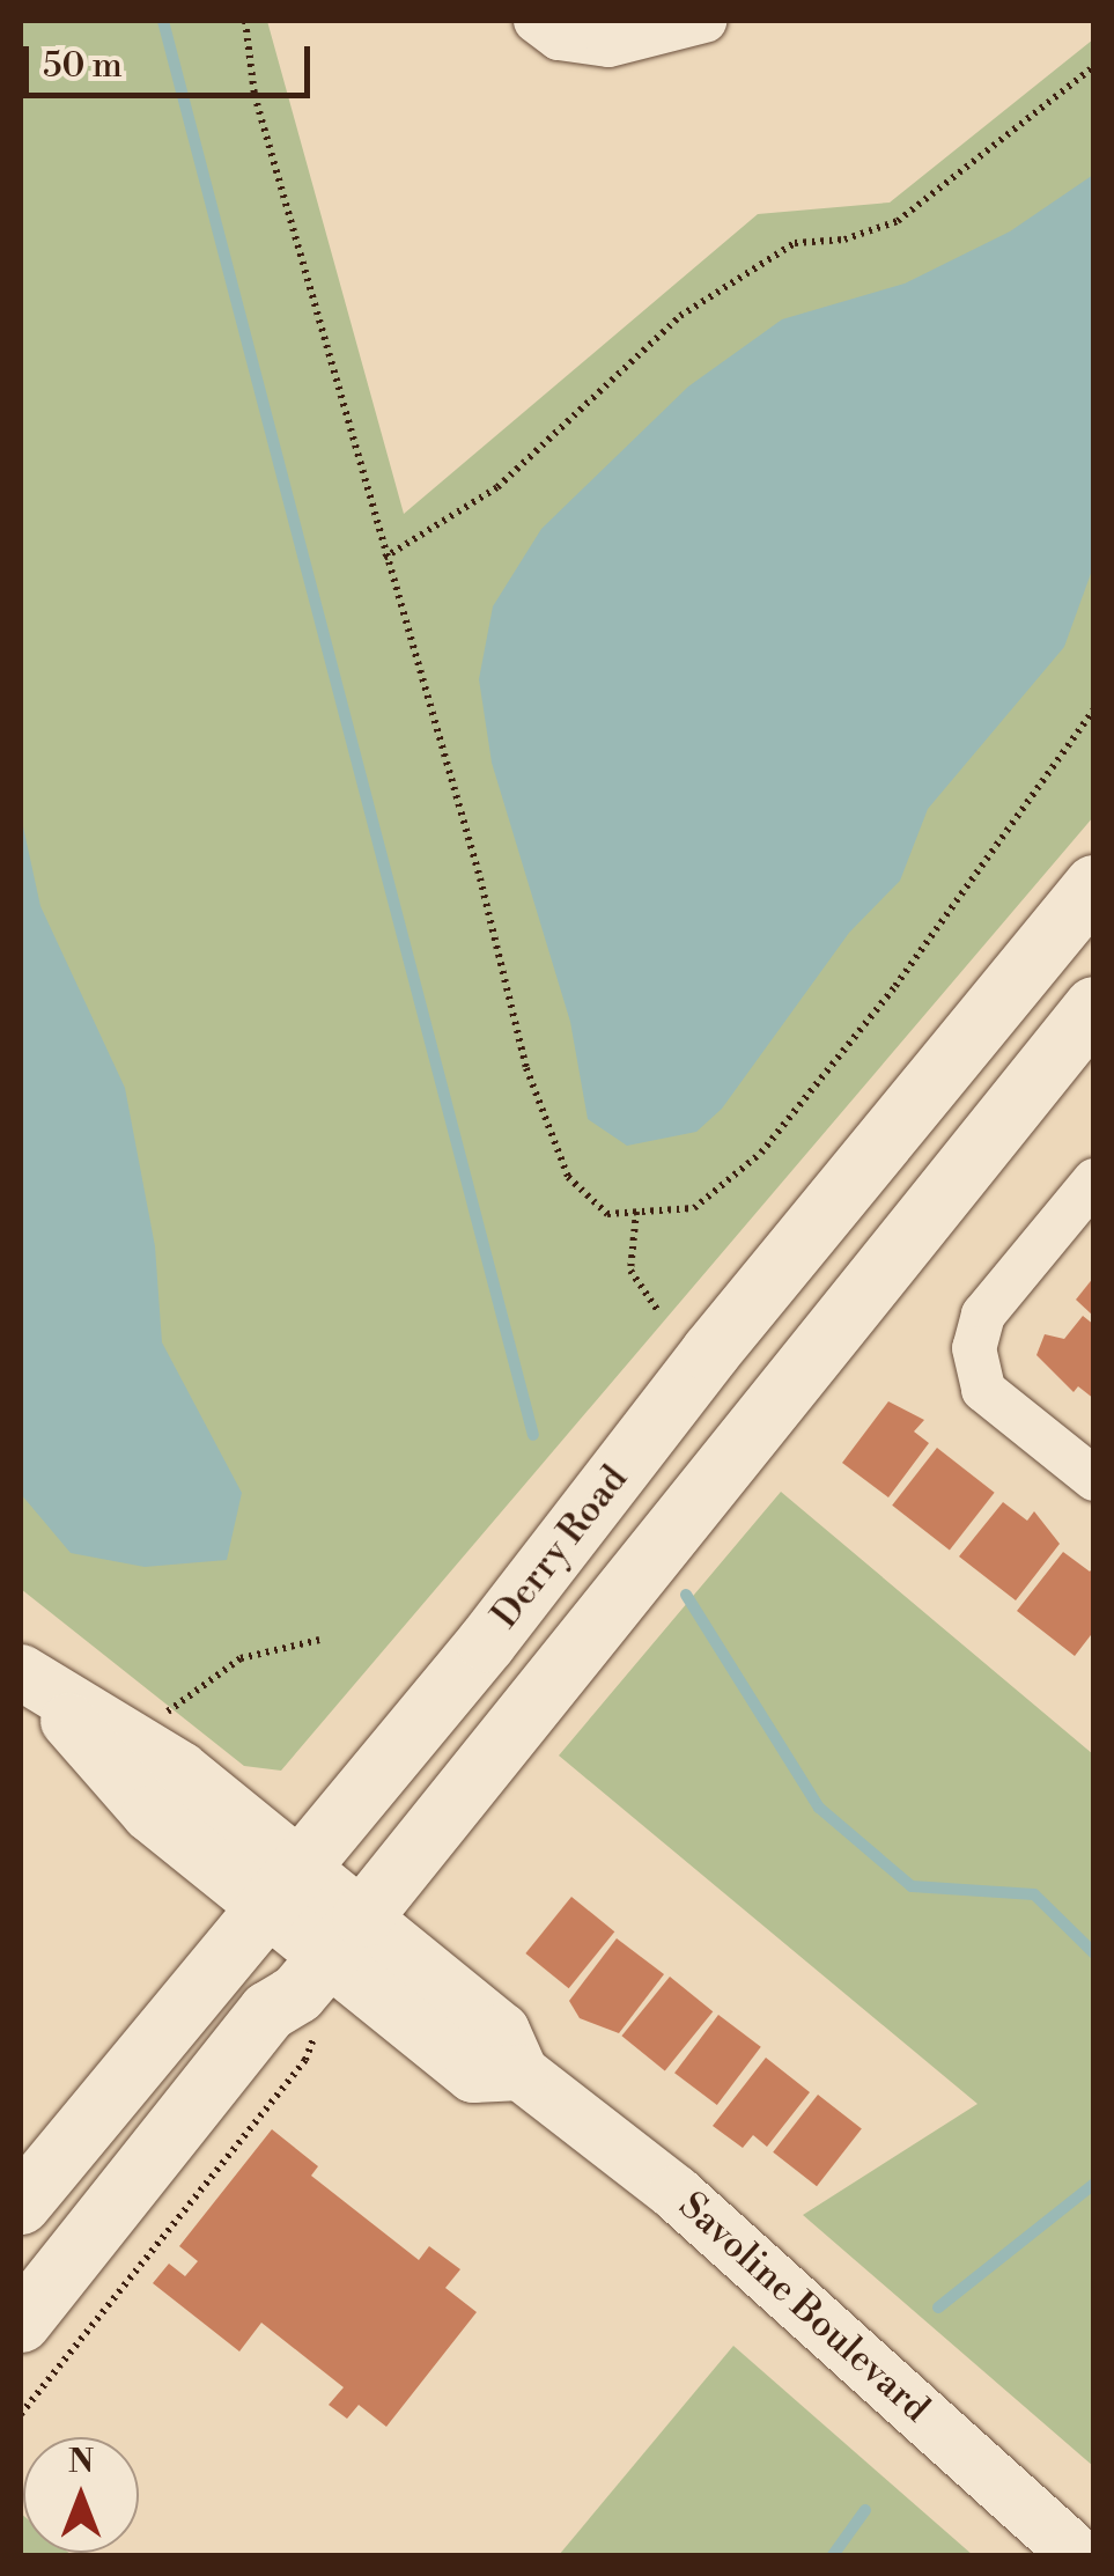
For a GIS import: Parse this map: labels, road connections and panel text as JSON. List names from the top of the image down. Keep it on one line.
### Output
{"streets":{"main road":["Derry Road"],"street":["Savoline Boulevard"]},"crossings":[["Derry Road","Savoline Boulevard"]],"scale_bar":"50 m","north":"top"}
